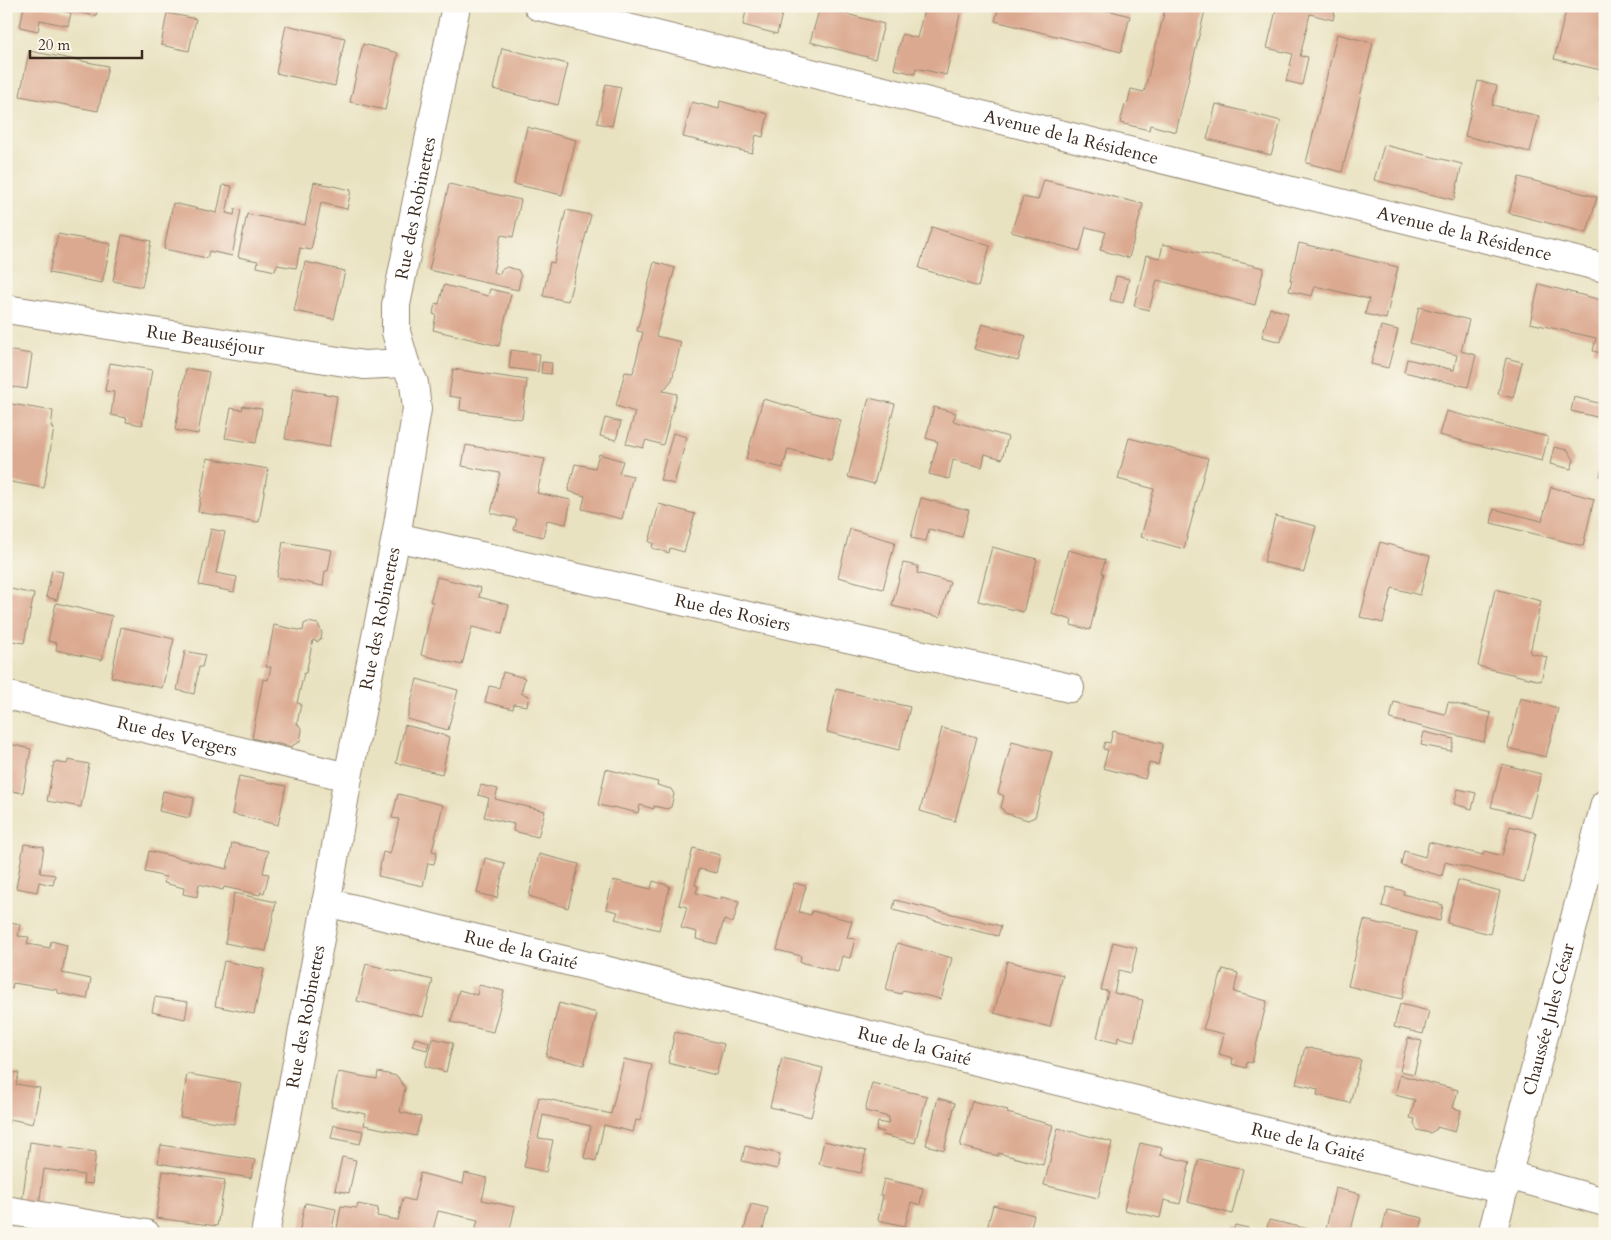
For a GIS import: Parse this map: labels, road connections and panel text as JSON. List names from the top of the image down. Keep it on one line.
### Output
{"streets":{"street":["Avenue de la Résidence","Rue des Robinettes","Rue Beauséjour","Rue des Rosiers","Rue des Vergers","Rue de la Gaité","Chaussée Jules César"]},"crossings":[["Rue des Robinettes","Rue Beauséjour"],["Rue des Robinettes","Rue des Rosiers"],["Rue des Robinettes","Rue des Vergers"],["Rue des Robinettes","Rue de la Gaité"],["Rue de la Gaité","Chaussée Jules César"]],"scale_bar":"20 m"}
